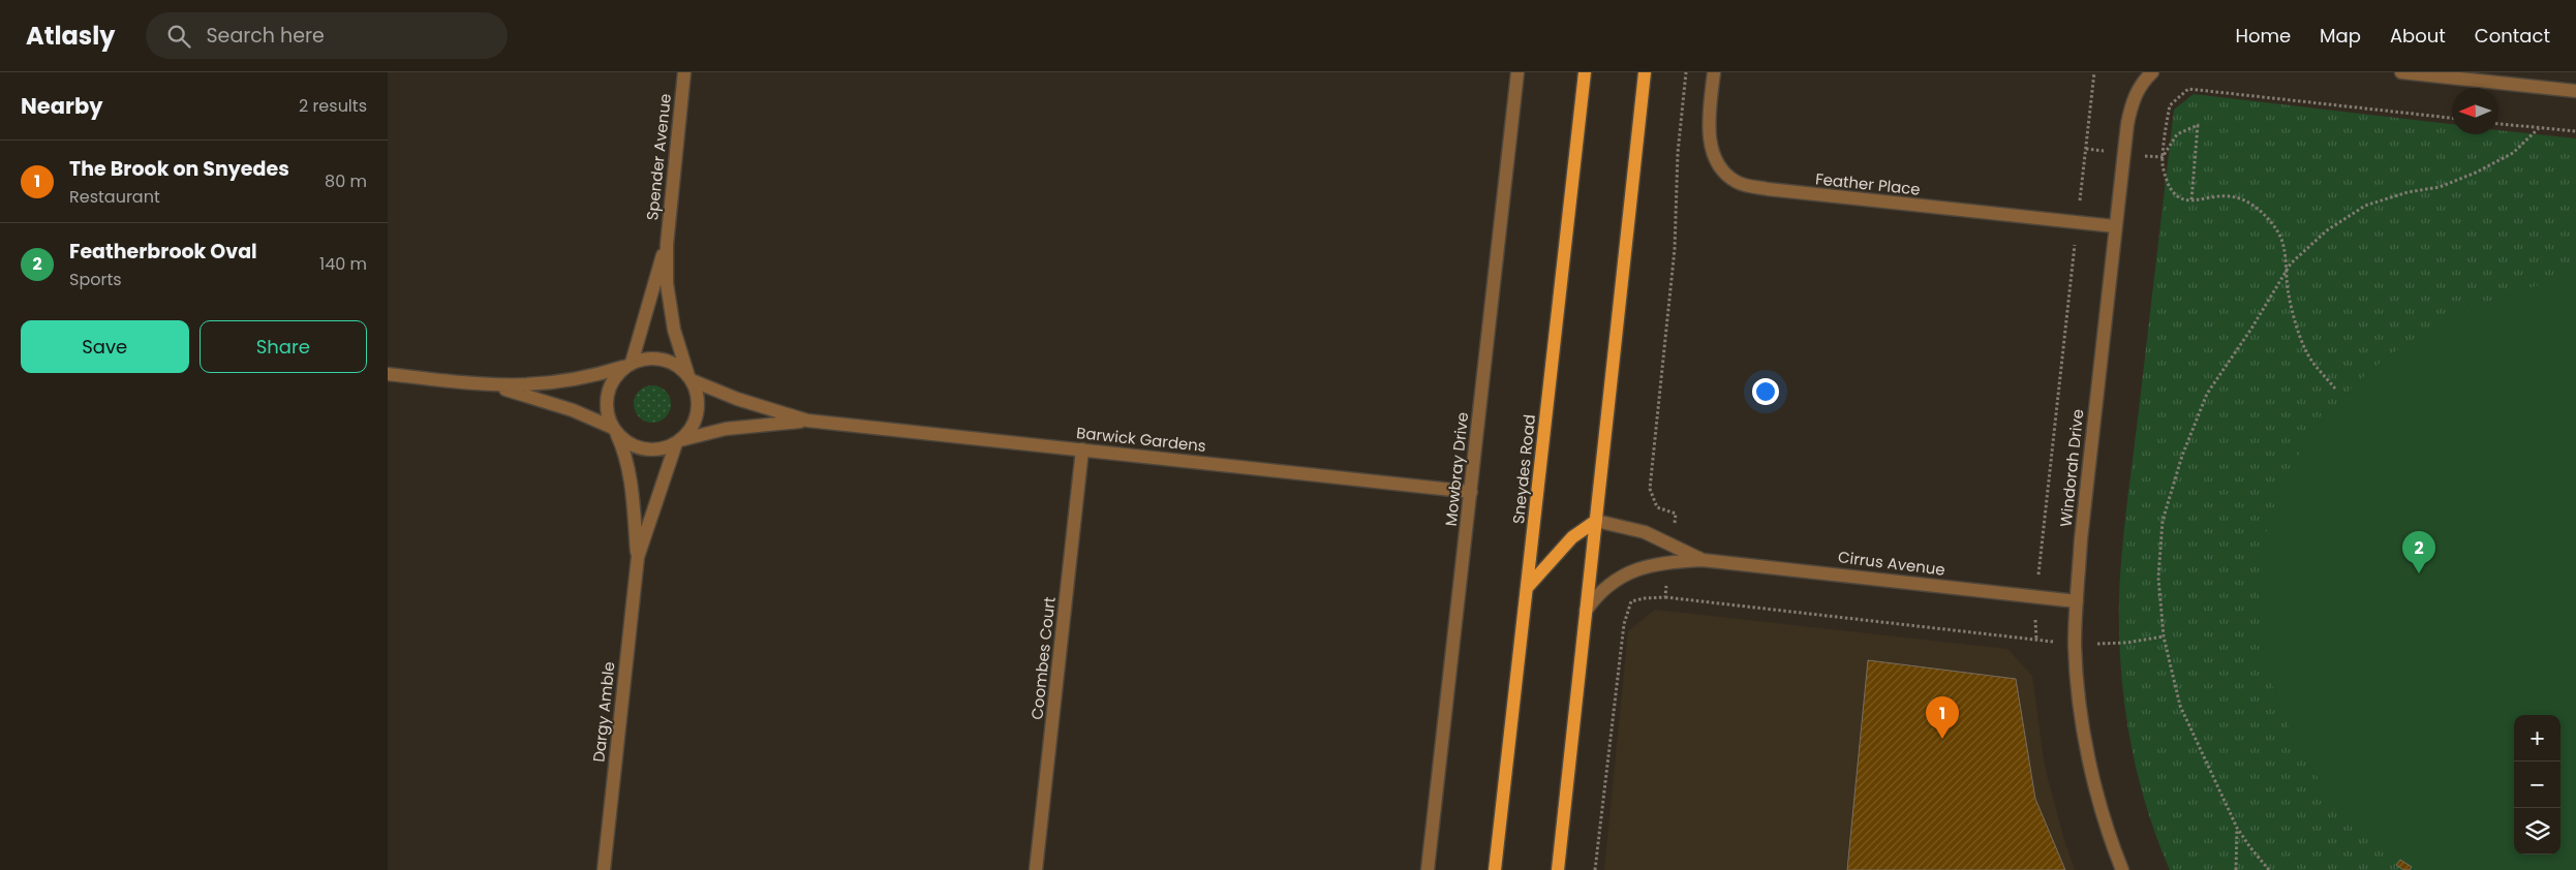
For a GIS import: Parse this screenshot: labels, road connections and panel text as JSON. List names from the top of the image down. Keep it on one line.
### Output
{"streets":{"main road":["Sneydes Road"],"street":["Spender Avenue","Feather Place","Barwick Gardens","Windorah Drive","Mowbray Drive","Cirrus Avenue","Coombes Court","Dargy Amble"]},"crossings":[["Spender Avenue","Barwick Gardens"],["Spender Avenue","Dargy Amble"],["Feather Place","Windorah Drive"],["Barwick Gardens","Mowbray Drive"],["Barwick Gardens","Coombes Court"],["Barwick Gardens","Dargy Amble"],["Windorah Drive","Cirrus Avenue"]],"north":"left","page":{"header":"Atlasly","search":"Search here","nav":["Home","Map","About","Contact"],"heading":["Nearby","2 results"],"list":[{"mark":"1","name":"The Brook on Snyedes","note":"Restaurant","value":"80 m"},{"mark":"2","name":"Featherbrook Oval","note":"Sports","value":"140 m"}],"buttons":["Save","Share"],"pins":["2","1"],"map_buttons":["+","−"]}}
